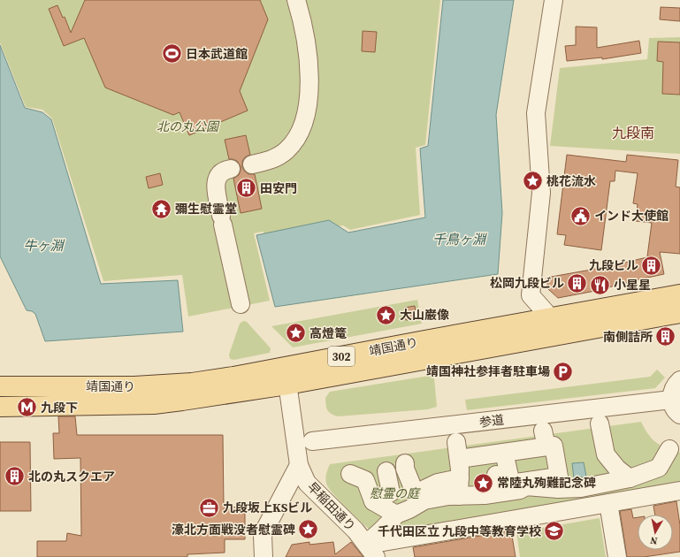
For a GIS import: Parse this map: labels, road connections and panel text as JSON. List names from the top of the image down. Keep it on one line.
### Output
{"streets":{"main road":["靖国通り","302"],"street":["参道","早稲田通り"]},"crossings":[["靖国通り","早稲田通り"]],"districts":["九段南"],"water":["千鳥ヶ淵","牛ヶ淵"],"parks":["北の丸公園","慰霊の庭"],"places":{"sports":["日本武道館"],"place":["桃花流水","大山巌像","高燈篭","常陸丸殉難記念碑","濠北方面戦没者慰霊碑"],"building":["田安門","九段ビル","松岡九段ビル","南側詰所","北の丸スクエア"],"temple":["彌生慰霊堂"],"public building":["インド大使館"],"restaurant":["小星星"],"parking":["靖国神社参拝者駐車場"],"metro station":["九段下"],"office":["九段坂上KSビル"],"school or university":["千代田区立 九段中等教育学校"]},"north":"bottom"}
